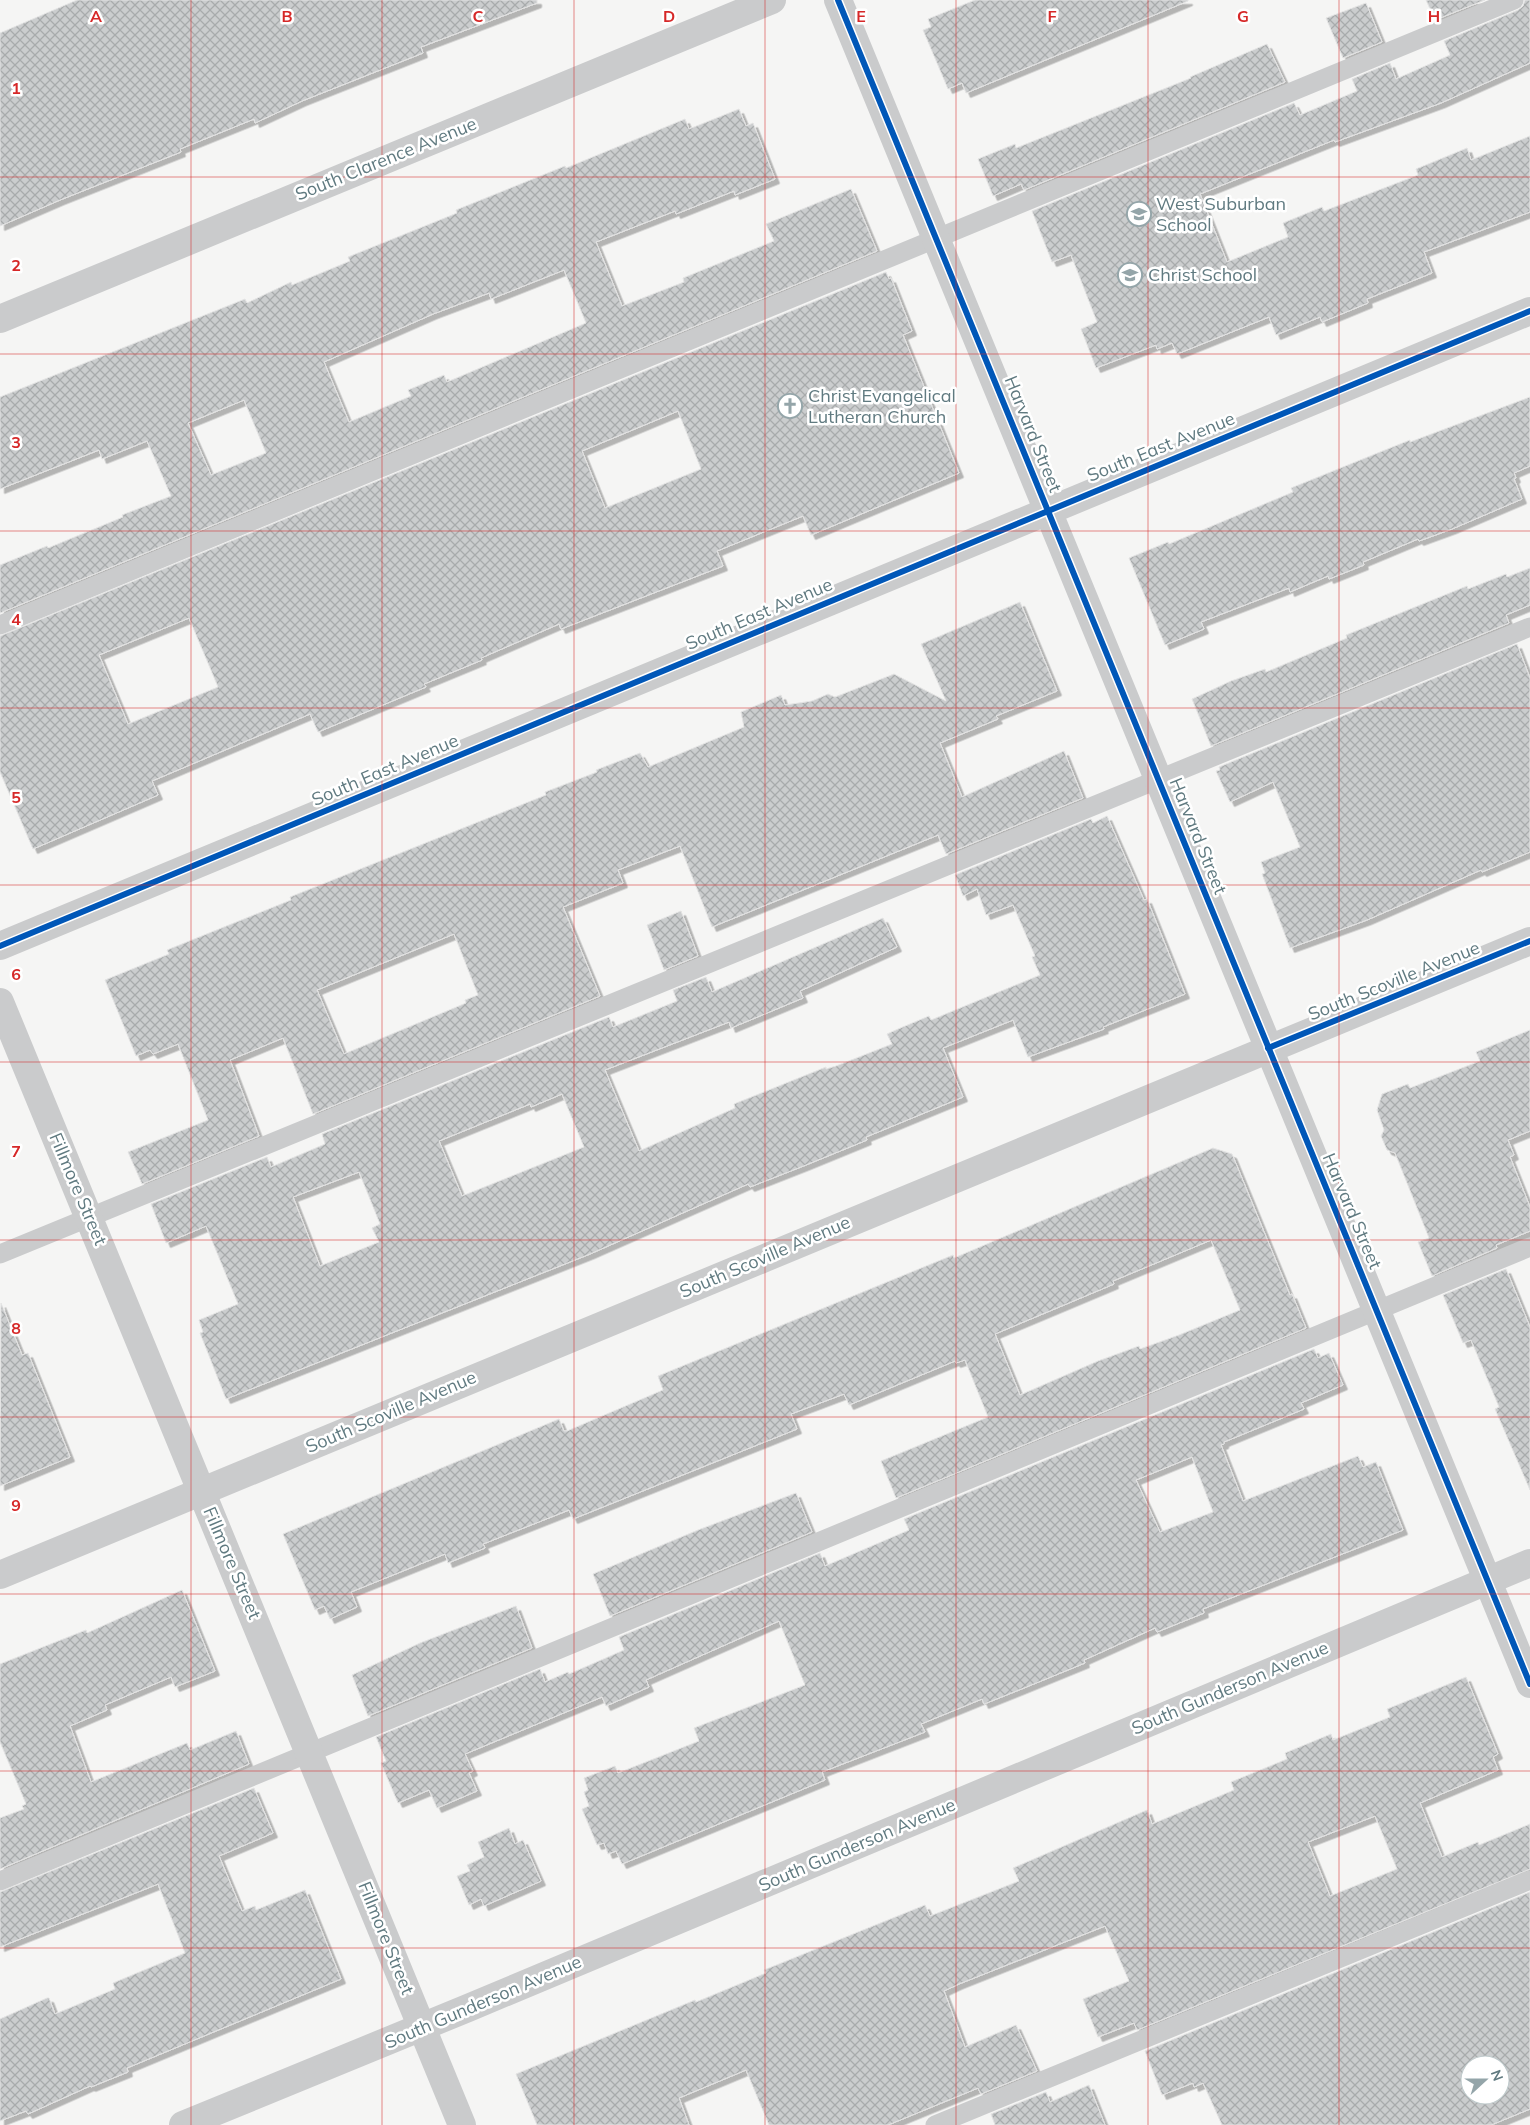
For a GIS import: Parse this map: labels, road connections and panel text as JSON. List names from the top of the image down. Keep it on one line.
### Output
{"streets":{"street":["South Clarence Avenue","Harvard Street","South East Avenue","South Scoville Avenue","Fillmore Street","South Gunderson Avenue"]},"crossings":[["Harvard Street","South East Avenue"],["Harvard Street","South Scoville Avenue"],["Harvard Street","South Gunderson Avenue"],["South Scoville Avenue","Fillmore Street"],["Fillmore Street","South Gunderson Avenue"]],"places":{"school or university":["West Suburban School","Christ School"],"church":["Christ Evangelical Lutheran Church"]},"north":"right","grid":{"columns":["A","B","C","D","E","F","G","H"],"rows":["1","2","3","4","5","6","7","8","9"]}}
